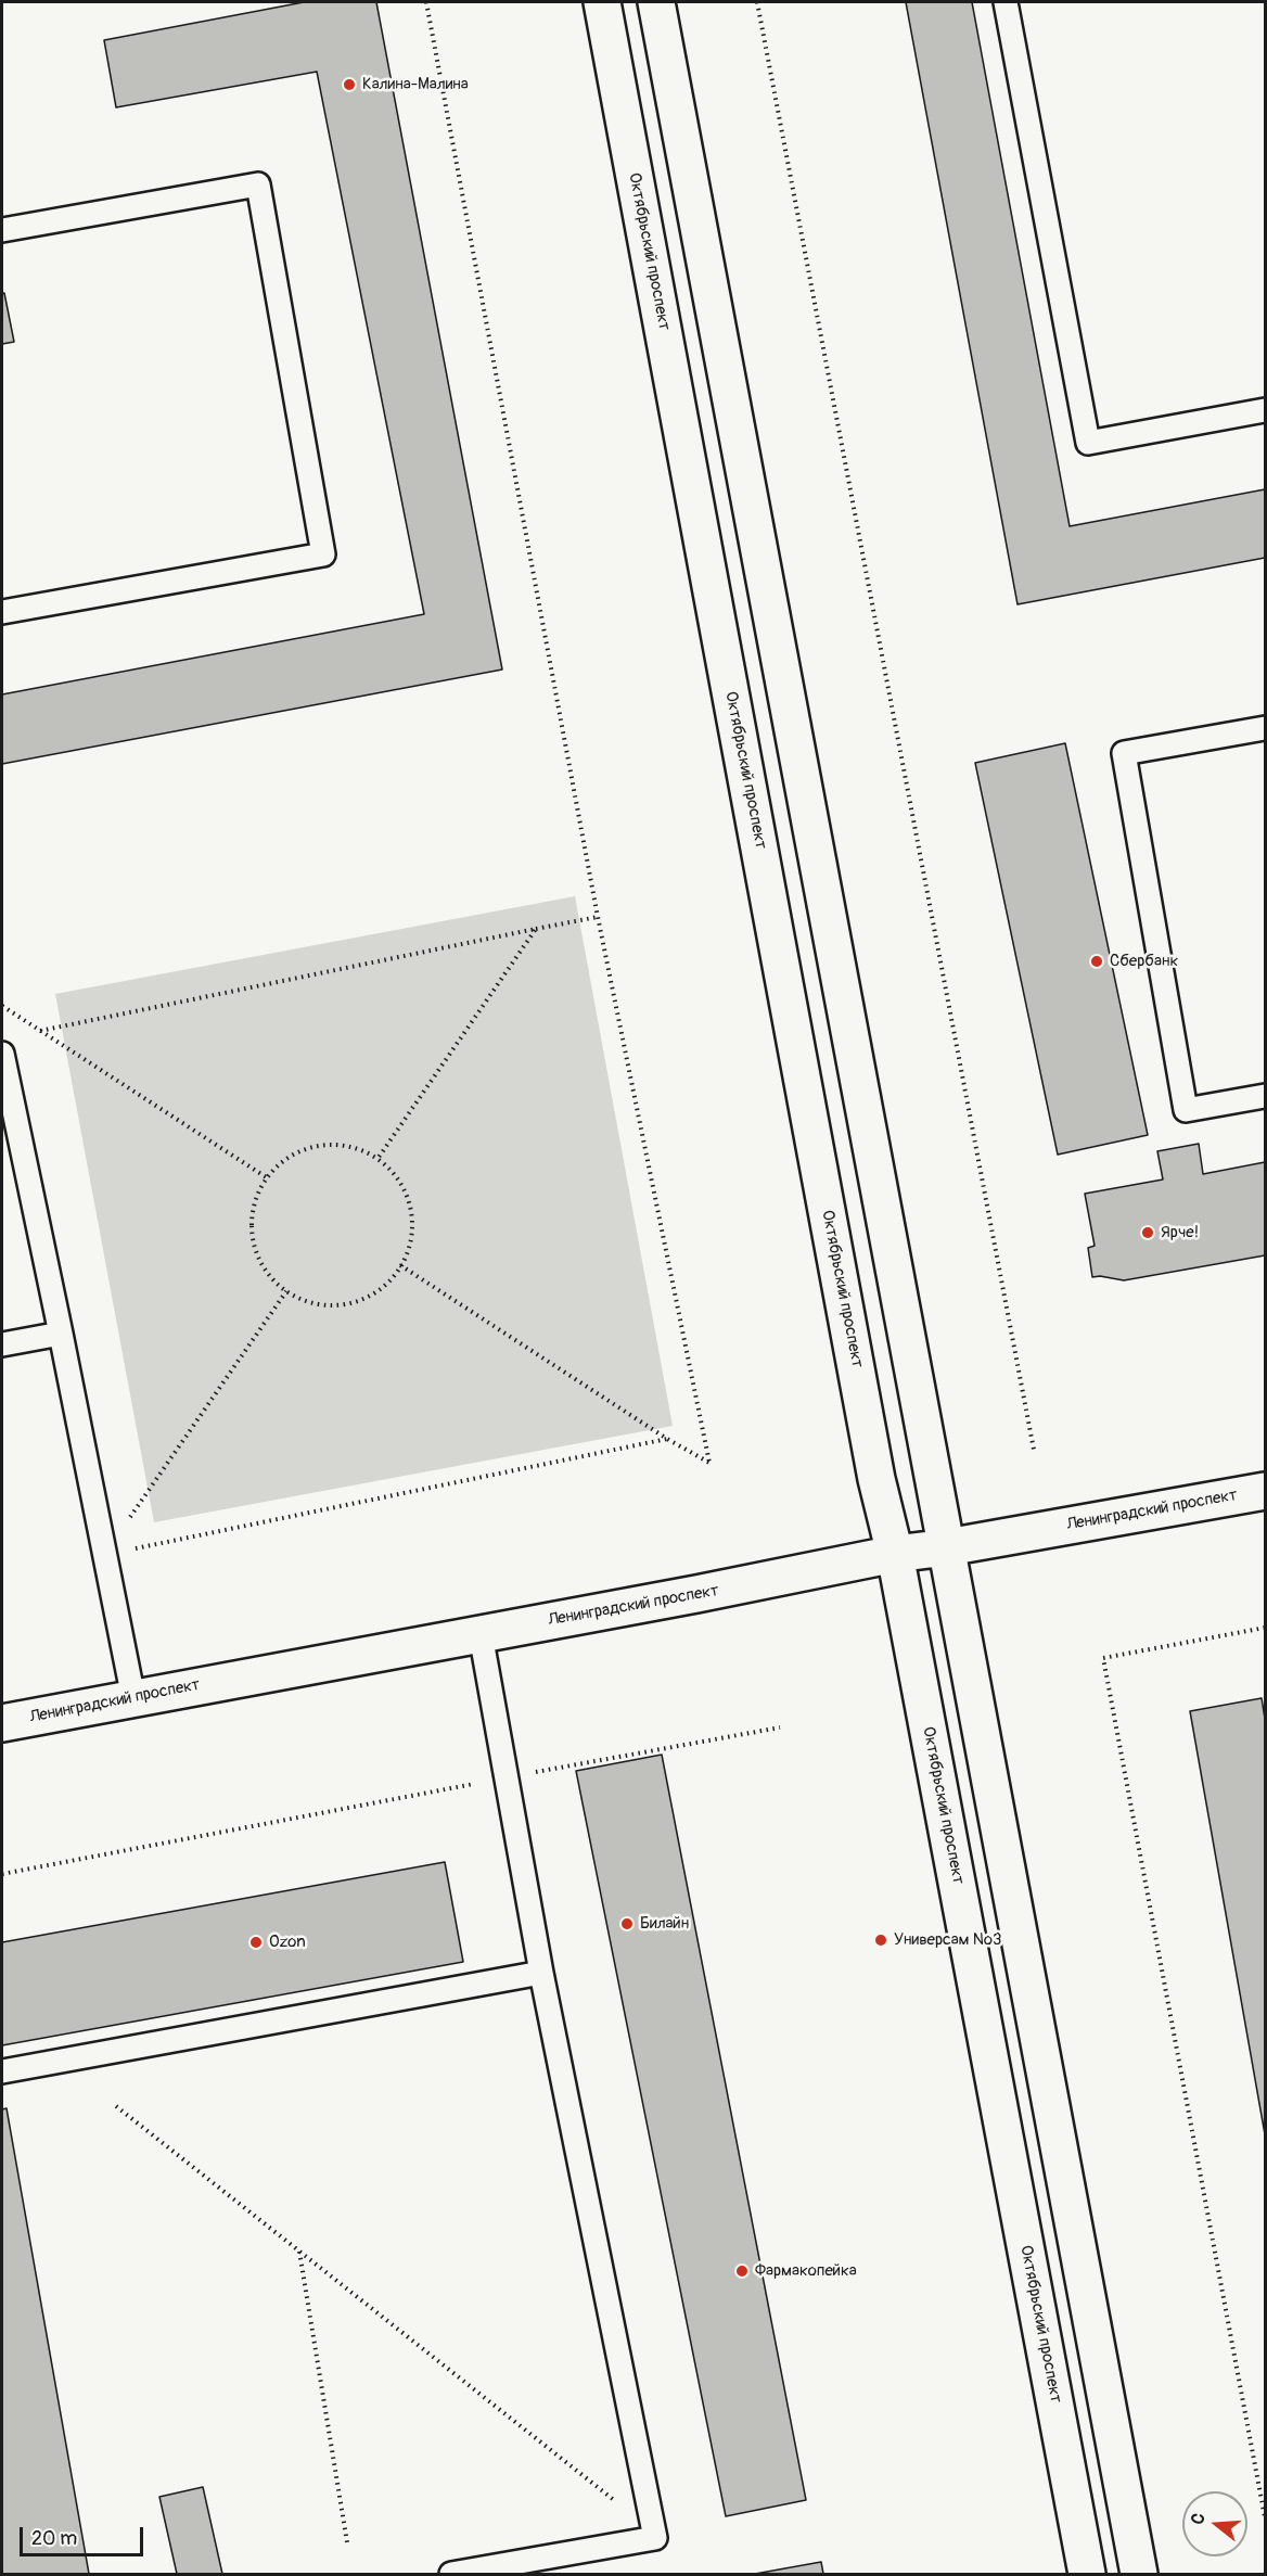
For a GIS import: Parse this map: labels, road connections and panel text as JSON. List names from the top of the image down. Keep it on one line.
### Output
{"streets":{"main road":["Октябрьский проспект","Ленинградский проспект"]},"crossings":[["Октябрьский проспект","Ленинградский проспект"]],"places":["Калина-Малина","Сбербанк","Ярче!","Билайн","Универсам №3","Ozon","Фармакопейка"],"scale_bar":"20 m","north":"left"}
